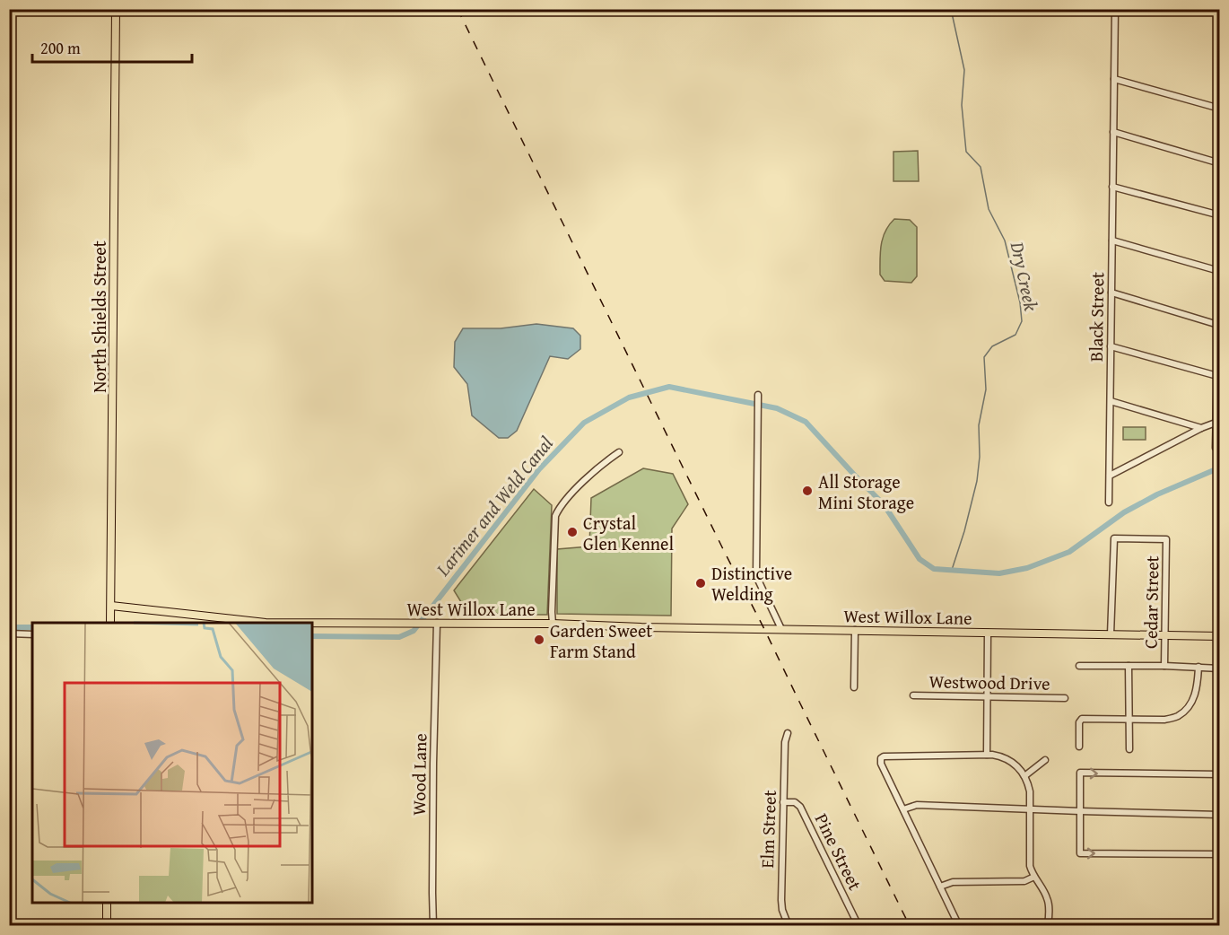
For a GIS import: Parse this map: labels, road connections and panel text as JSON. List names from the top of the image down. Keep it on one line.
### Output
{"streets":{"main road":["North Shields Street","West Willox Lane"],"street":["Black Street","Cedar Street","Westwood Drive","Wood Lane","Elm Street","Pine Street"]},"crossings":[["North Shields Street","West Willox Lane"],["Cedar Street","West Willox Lane"],["West Willox Lane","Wood Lane"],["Elm Street","Pine Street"]],"water":["Dry Creek","Larimer and Weld Canal"],"places":["All Storage Mini Storage","Crystal Glen Kennel","Distinctive Welding","Garden Sweet Farm Stand"],"scale_bar":"200 m"}
